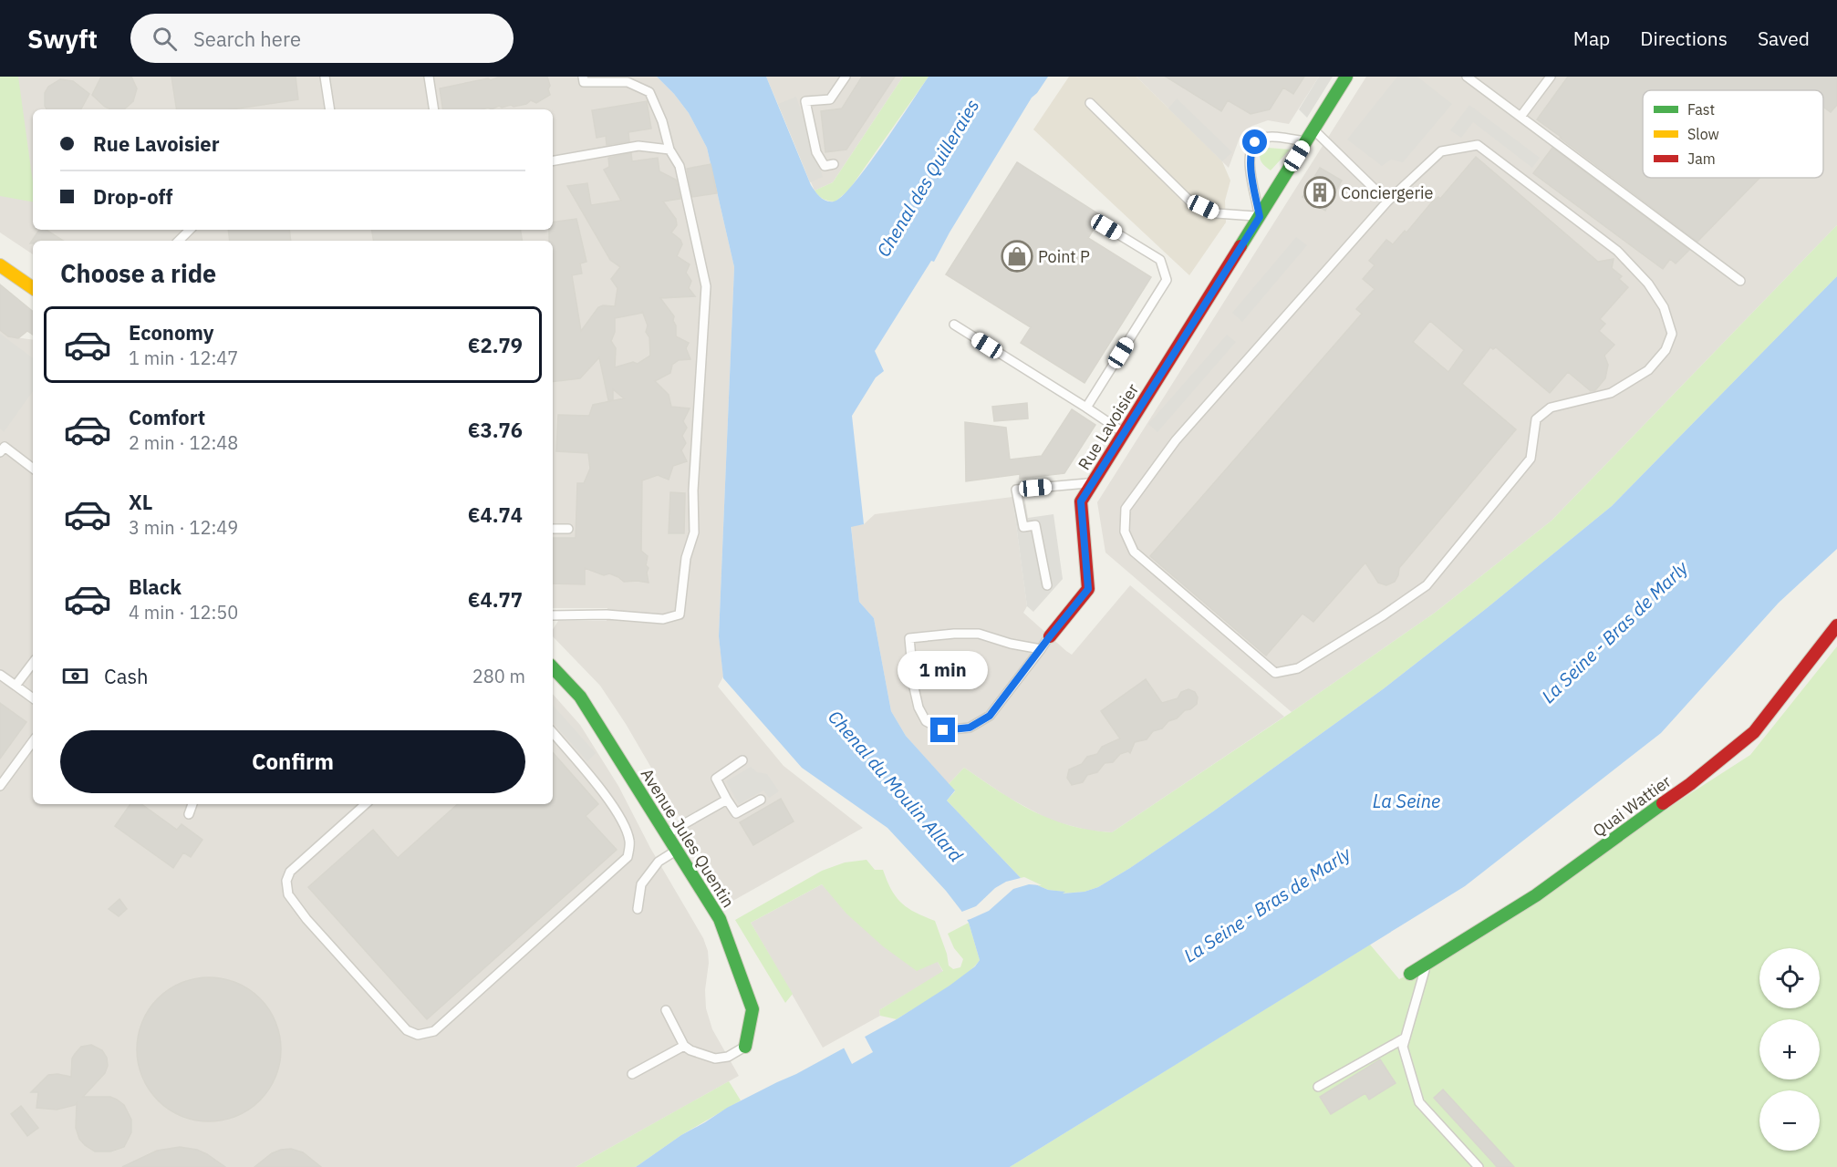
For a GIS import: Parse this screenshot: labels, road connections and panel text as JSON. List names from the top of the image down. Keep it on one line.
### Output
{"streets":{"street":["Rue Lavoisier","Quai Wattier","Avenue Jules Quentin"]},"water":["Chenal des Quilleraies","La Seine - Bras de Marly","Chenal du Moulin Allard","La Seine"],"places":{"building":["Conciergerie"],"shop":["Point P"]},"legend":["Fast","Slow","Jam"],"page":{"header":"Swyft","search":"Search here","nav":["Map","Directions","Saved"],"banner":["Rue Lavoisier","Drop-off"],"heading":"Choose a ride","list":[{"name":"Economy","note":"1 min · 12:47","value":"€2.79"},{"name":"Comfort","note":"2 min · 12:48","value":"€3.76"},{"name":"XL","note":"3 min · 12:49","value":"€4.74"},{"name":"Black","note":"4 min · 12:50","value":"€4.77"}],"pay":["Cash","280 m"],"bubble":"1 min","buttons":"Confirm","map_buttons":["+","−"]}}
